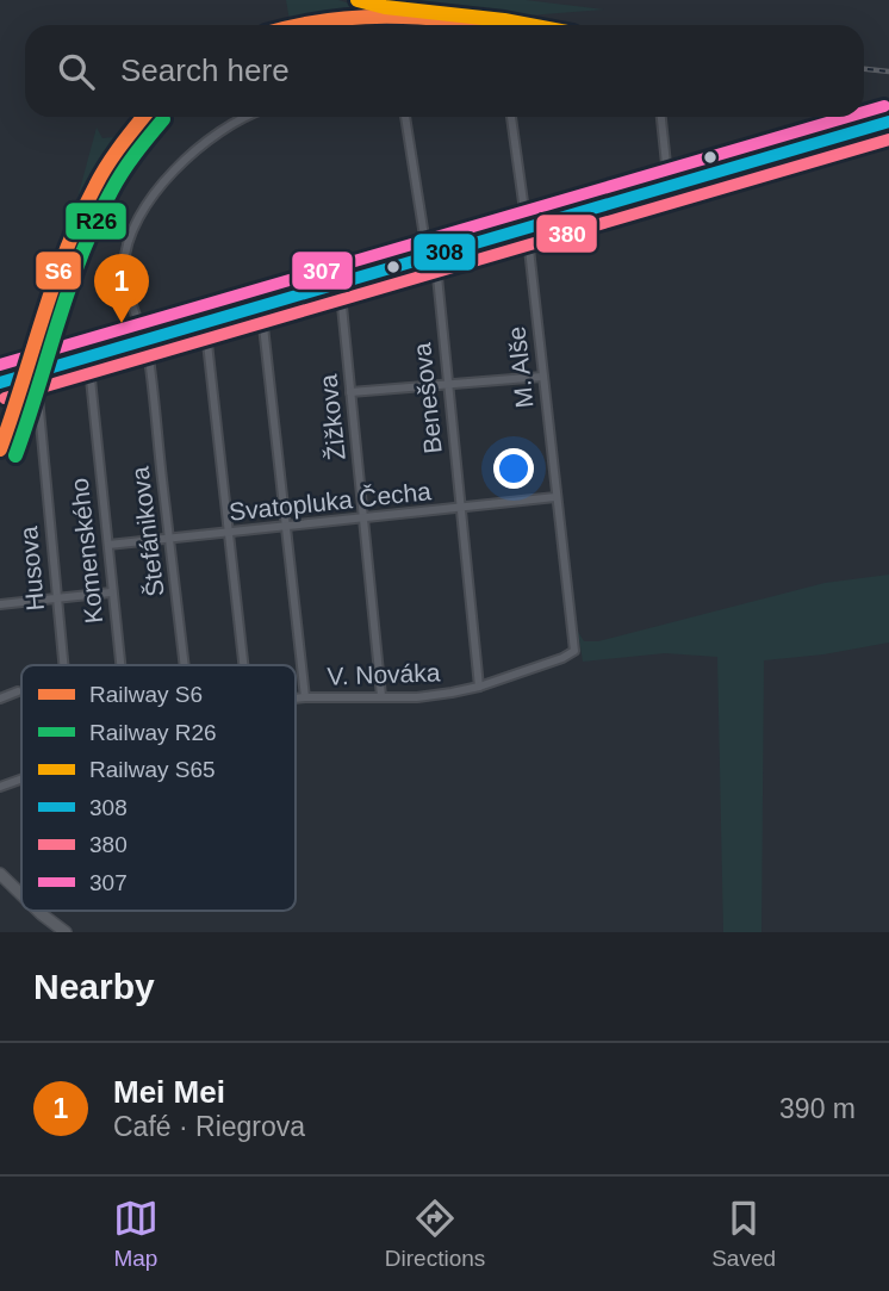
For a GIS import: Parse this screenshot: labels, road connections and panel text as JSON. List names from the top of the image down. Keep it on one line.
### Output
{"streets":{"street":["M. Alše","Benešova","Žižkova","Svatopluka Čecha","Štefánikova","Komenského","Husova","V. Nováka"]},"crossings":[["M. Alše","Svatopluka Čecha"],["M. Alše","V. Nováka"],["Benešova","Svatopluka Čecha"],["Benešova","V. Nováka"],["Žižkova","Svatopluka Čecha"],["Žižkova","V. Nováka"],["Svatopluka Čecha","Štefánikova"],["Svatopluka Čecha","Komenského"]],"lines":["rail line S65","rail line S6","transit line 307","rail line R26","transit line 308","transit line 380"],"legend":["Railway S6","Railway R26","Railway S65","308","380","307"],"page":{"search":"Search here","pins":"1","heading":"Nearby","list":[{"mark":"1","name":"Mei Mei","note":"Café · Riegrova","value":"390 m"}],"nav":["Map","Directions","Saved"]}}
